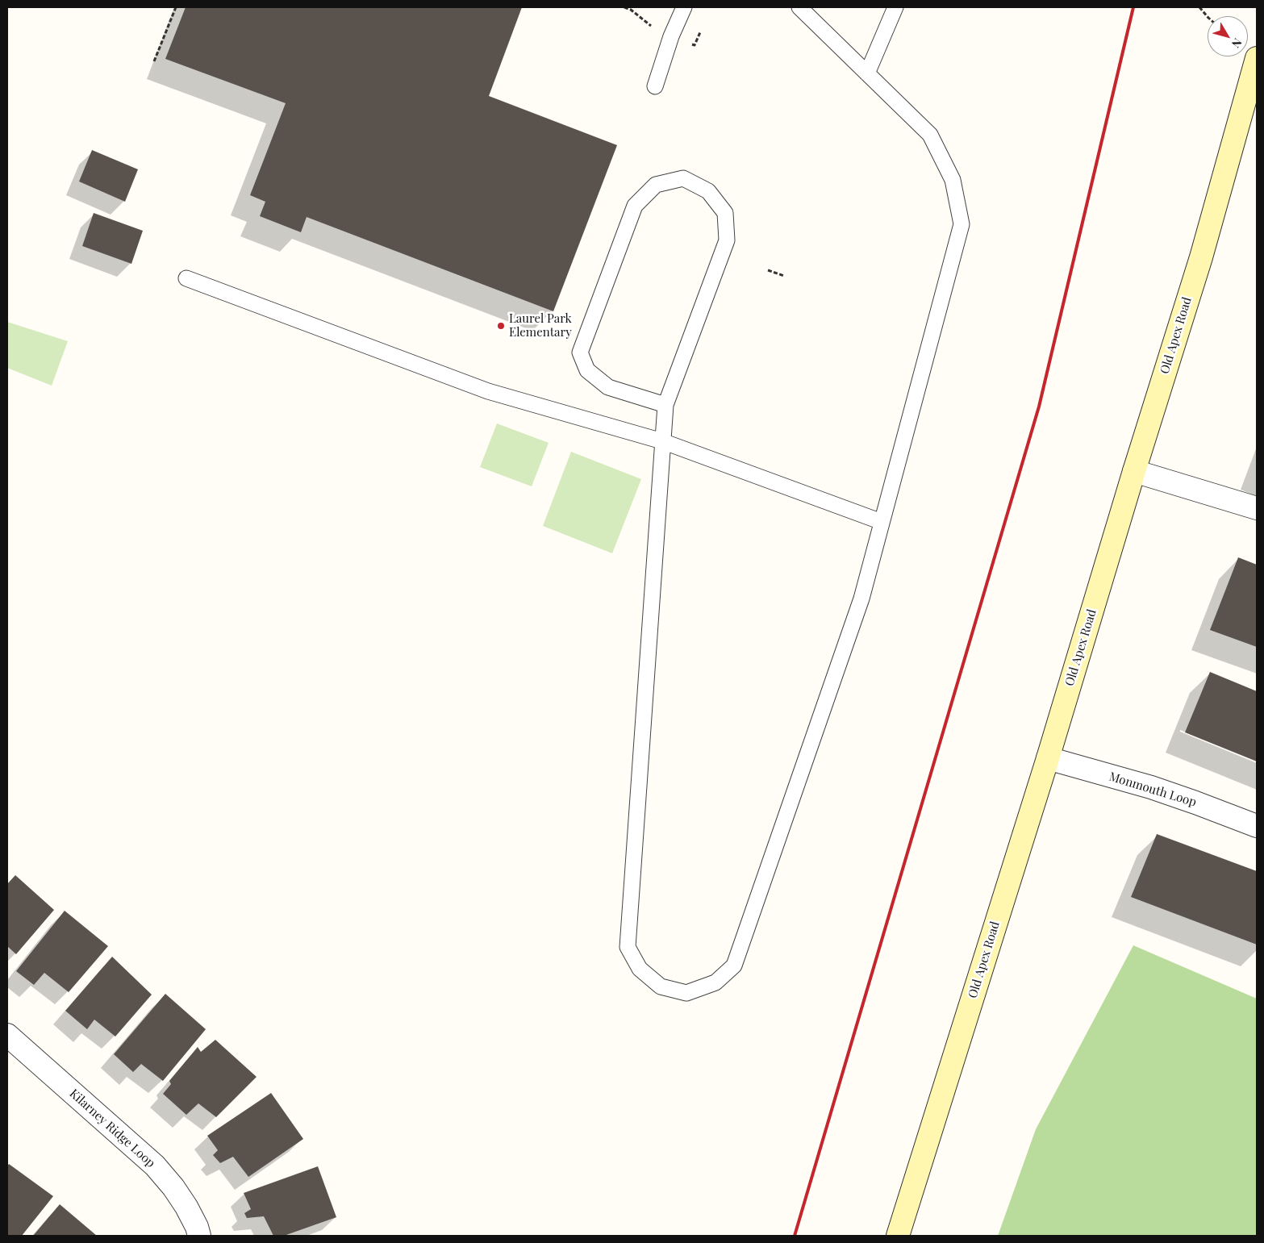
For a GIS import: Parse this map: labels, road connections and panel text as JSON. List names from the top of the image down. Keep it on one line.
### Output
{"streets":{"main road":["Old Apex Road"],"street":["Monmouth Loop","Kilarney Ridge Loop"]},"crossings":[["Old Apex Road","Monmouth Loop"]],"places":["Laurel Park Elementary"],"north":"bottom right"}
